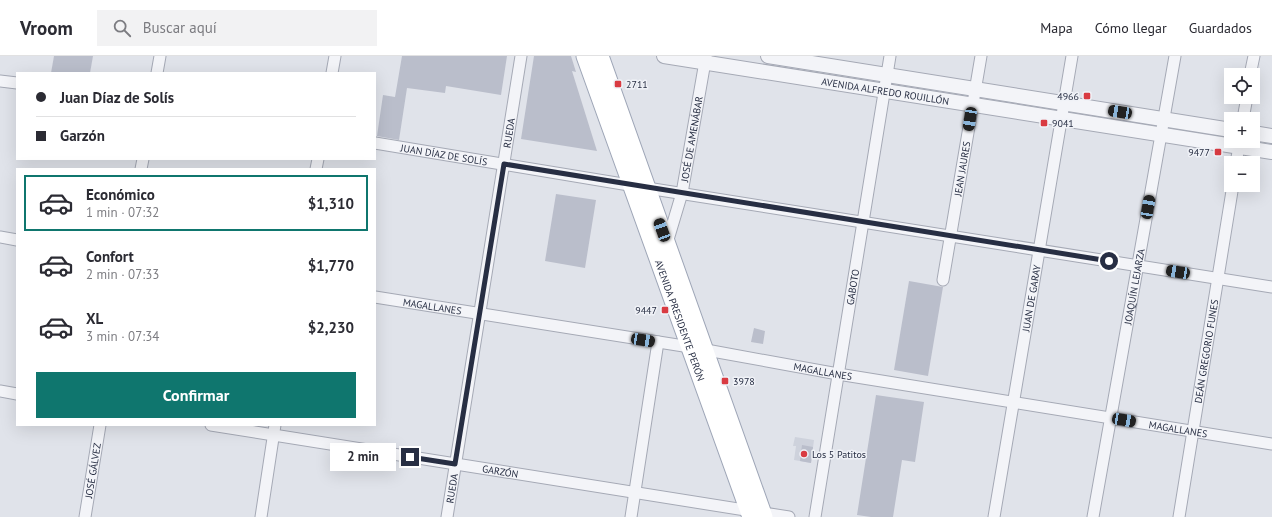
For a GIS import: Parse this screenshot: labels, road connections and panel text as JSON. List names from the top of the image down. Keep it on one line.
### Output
{"streets":{"main road":["AVENIDA PRESIDENTE PERÓN"],"street":["AVENIDA ALFREDO ROUILLÓN","RUEDA","JOSÉ DE AMENÁBAR","JUAN DÍAZ DE SOLÍS","JEAN JAURES","GABOTO","JOAQUÍN LEJARZA","JUAN DE GARAY","MAGALLANES","DEÁN GREGORIO FUNES","JOSÉ GÁLVEZ","GARZÓN"]},"crossings":[["AVENIDA ALFREDO ROUILLÓN","JOSÉ DE AMENÁBAR"],["AVENIDA ALFREDO ROUILLÓN","JEAN JAURES"],["AVENIDA ALFREDO ROUILLÓN","GABOTO"],["AVENIDA ALFREDO ROUILLÓN","JOAQUÍN LEJARZA"],["AVENIDA ALFREDO ROUILLÓN","JUAN DE GARAY"],["RUEDA","JUAN DÍAZ DE SOLÍS"],["RUEDA","MAGALLANES"],["RUEDA","GARZÓN"],["JOSÉ DE AMENÁBAR","JUAN DÍAZ DE SOLÍS"],["JOSÉ DE AMENÁBAR","AVENIDA PRESIDENTE PERÓN"],["JUAN DÍAZ DE SOLÍS","JEAN JAURES"],["JUAN DÍAZ DE SOLÍS","GABOTO"],["JUAN DÍAZ DE SOLÍS","JOAQUÍN LEJARZA"],["JUAN DÍAZ DE SOLÍS","JUAN DE GARAY"],["JUAN DÍAZ DE SOLÍS","AVENIDA PRESIDENTE PERÓN"],["JUAN DÍAZ DE SOLÍS","DEÁN GREGORIO FUNES"],["GABOTO","MAGALLANES"],["JOAQUÍN LEJARZA","MAGALLANES"],["JUAN DE GARAY","MAGALLANES"],["MAGALLANES","AVENIDA PRESIDENTE PERÓN"],["MAGALLANES","DEÁN GREGORIO FUNES"],["AVENIDA PRESIDENTE PERÓN","GARZÓN"]],"places":{"transit":["2711","4966","9041","9477","9447","3978"],"other":["Los 5 Patitos"]},"page":{"header":"Vroom","search":"Buscar aquí","nav":["Mapa","Cómo llegar","Guardados"],"map_buttons":["+","−"],"banner":["Juan Díaz de Solís","Garzón"],"list":[{"name":"Económico","note":"1 min · 07:32","value":"$1,310"},{"name":"Confort","note":"2 min · 07:33","value":"$1,770"},{"name":"XL","note":"3 min · 07:34","value":"$2,230"}],"buttons":"Confirmar","bubble":"2 min"}}
